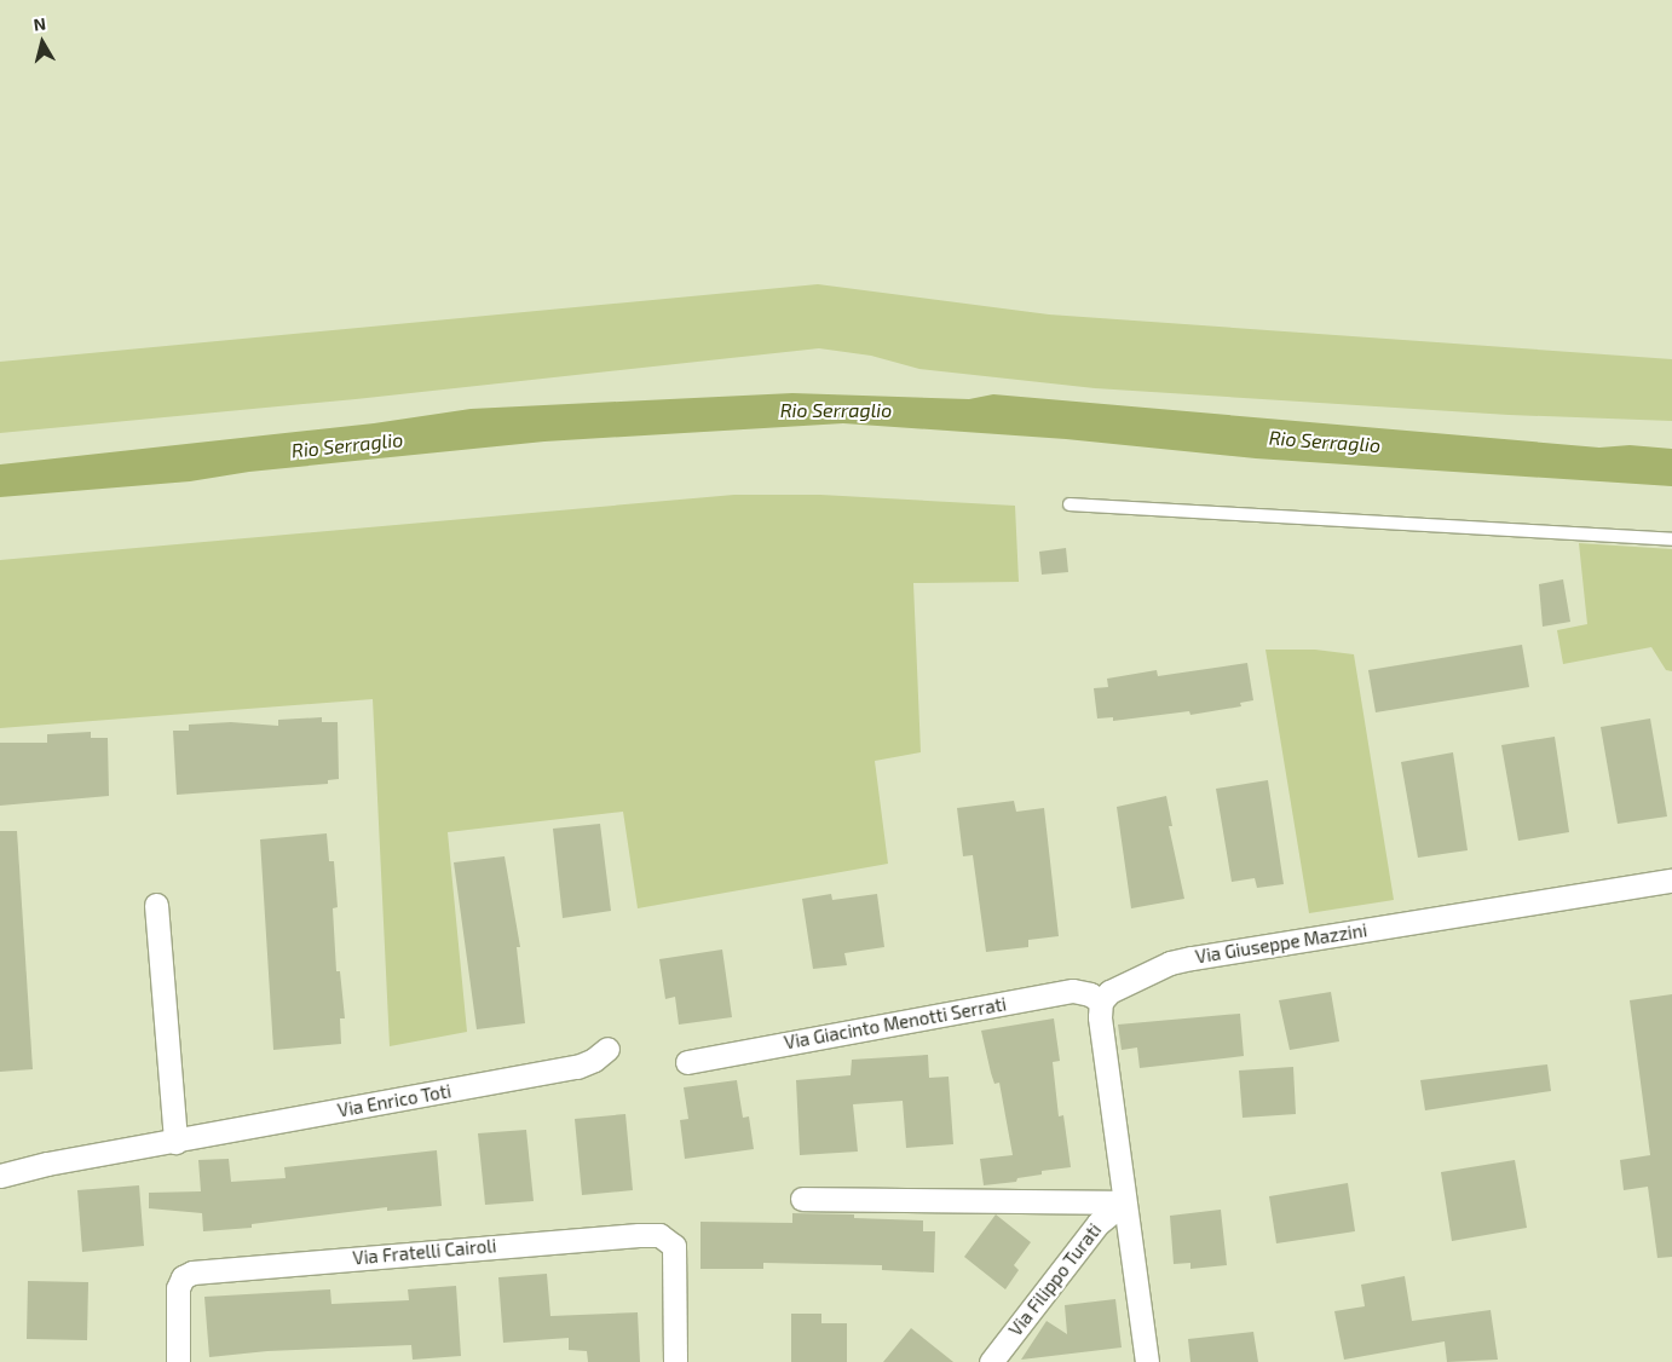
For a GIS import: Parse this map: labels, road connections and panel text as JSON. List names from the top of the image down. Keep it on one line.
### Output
{"streets":{"street":["Via Giuseppe Mazzini","Via Giacinto Menotti Serrati","Via Enrico Toti","Via Fratelli Cairoli","Via Filippo Turati"]},"crossings":[["Via Giuseppe Mazzini","Via Giacinto Menotti Serrati"]],"water":["Rio Serraglio"],"north":"top"}
